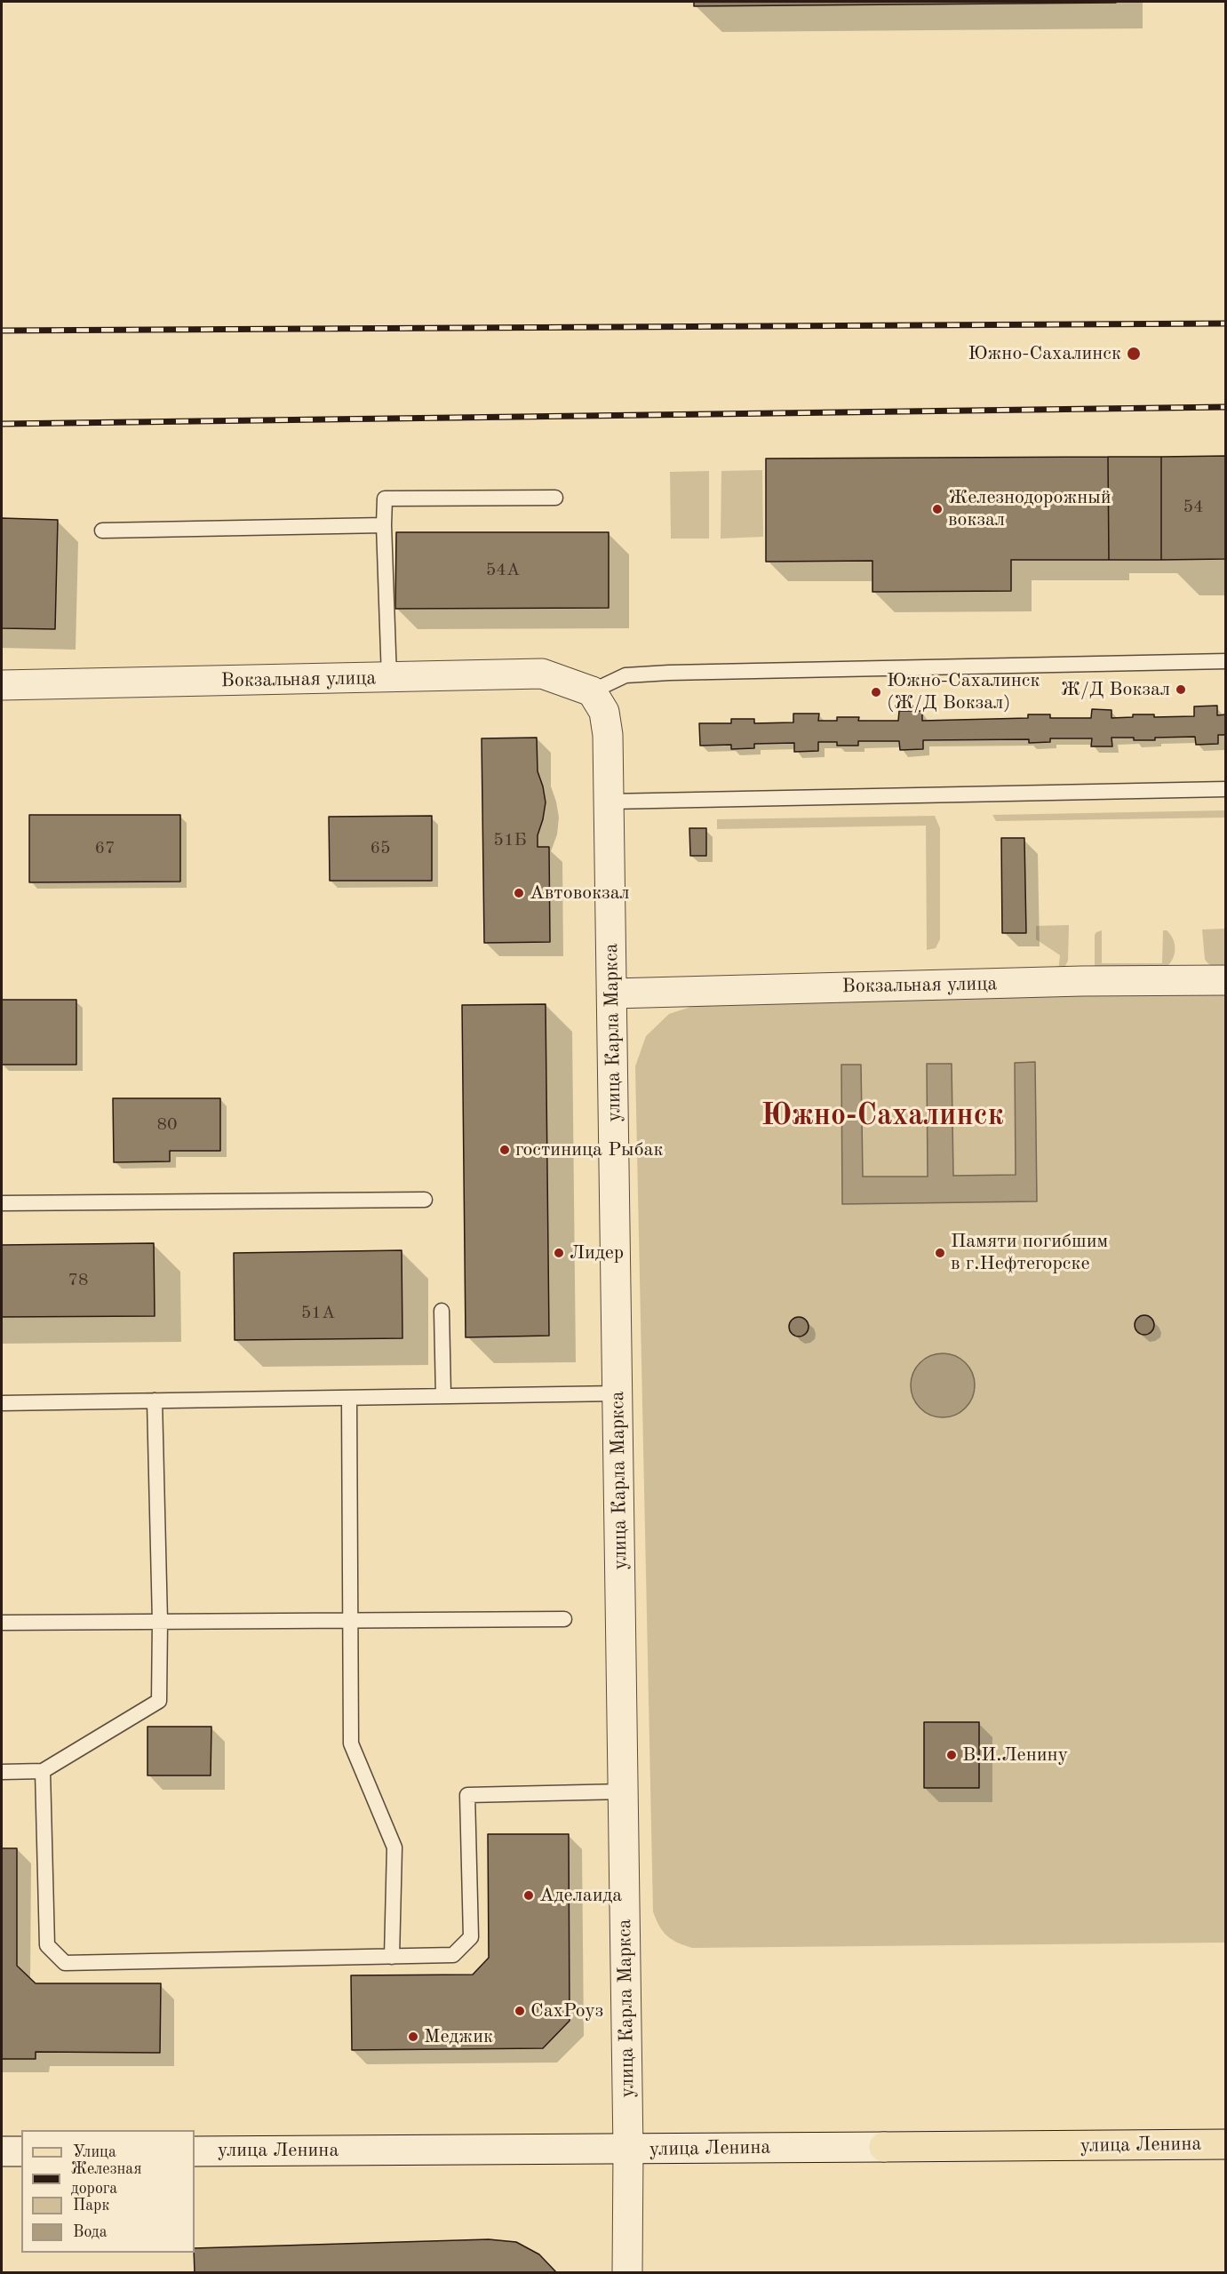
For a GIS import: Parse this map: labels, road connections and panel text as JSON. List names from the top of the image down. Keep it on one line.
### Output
{"streets":{"main road":["улица Ленина"],"street":["Вокзальная улица","улица Карла Маркса"]},"crossings":[["Вокзальная улица","улица Карла Маркса"],["улица Карла Маркса","улица Ленина"]],"districts":["Южно-Сахалинск"],"places":["Южно-Сахалинск","Железнодорожный вокзал","Ж/Д Вокзал","Южно-Сахалинск (Ж/Д Вокзал)","Автовокзал","гостиница Рыбак","Лидер","Памяти погибшим в г.Нефтегорске","В.И.Ленину","Аделаида","СахРоуз","Меджик"],"house_numbers":["54","54А","51Б","67","65","80","78","51А"],"legend":["Улица","Железная дорога","Парк","Вода"]}
